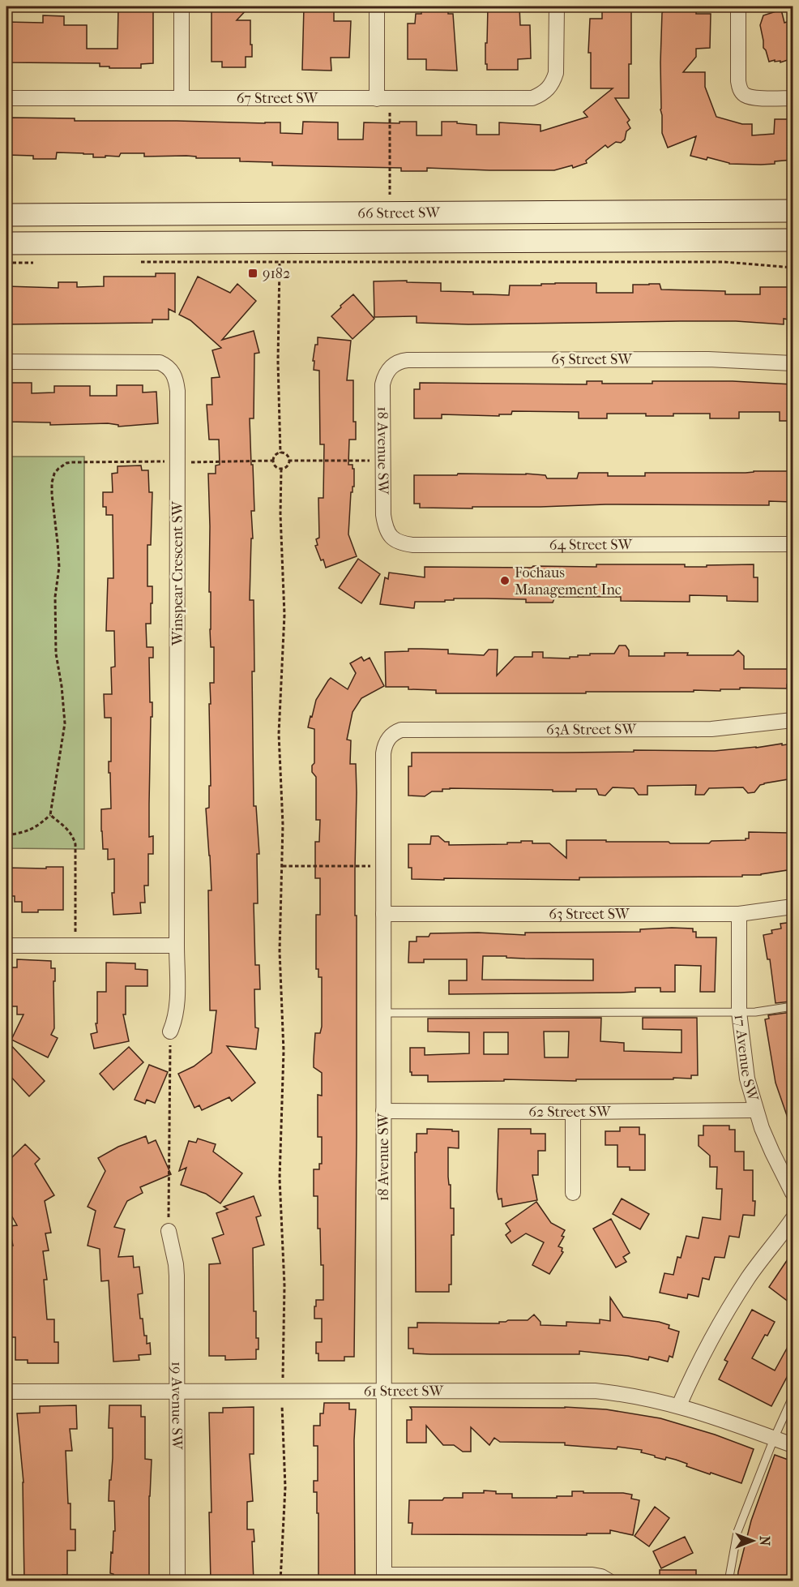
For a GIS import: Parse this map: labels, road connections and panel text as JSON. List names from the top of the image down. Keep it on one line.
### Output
{"streets":{"main road":["66 Street SW"],"street":["67 Street SW","65 Street SW","18 Avenue SW","64 Street SW","Winspear Crescent SW","63A Street SW","63 Street SW","17 Avenue SW","62 Street SW","61 Street SW","19 Avenue SW"]},"crossings":[["65 Street SW","18 Avenue SW"],["18 Avenue SW","64 Street SW"],["18 Avenue SW","63A Street SW"],["18 Avenue SW","63 Street SW"],["18 Avenue SW","62 Street SW"],["18 Avenue SW","61 Street SW"],["63 Street SW","17 Avenue SW"],["17 Avenue SW","62 Street SW"],["61 Street SW","19 Avenue SW"]],"places":{"transit":["9182"],"other":["Fochaus Management Inc"]},"north":"right"}
